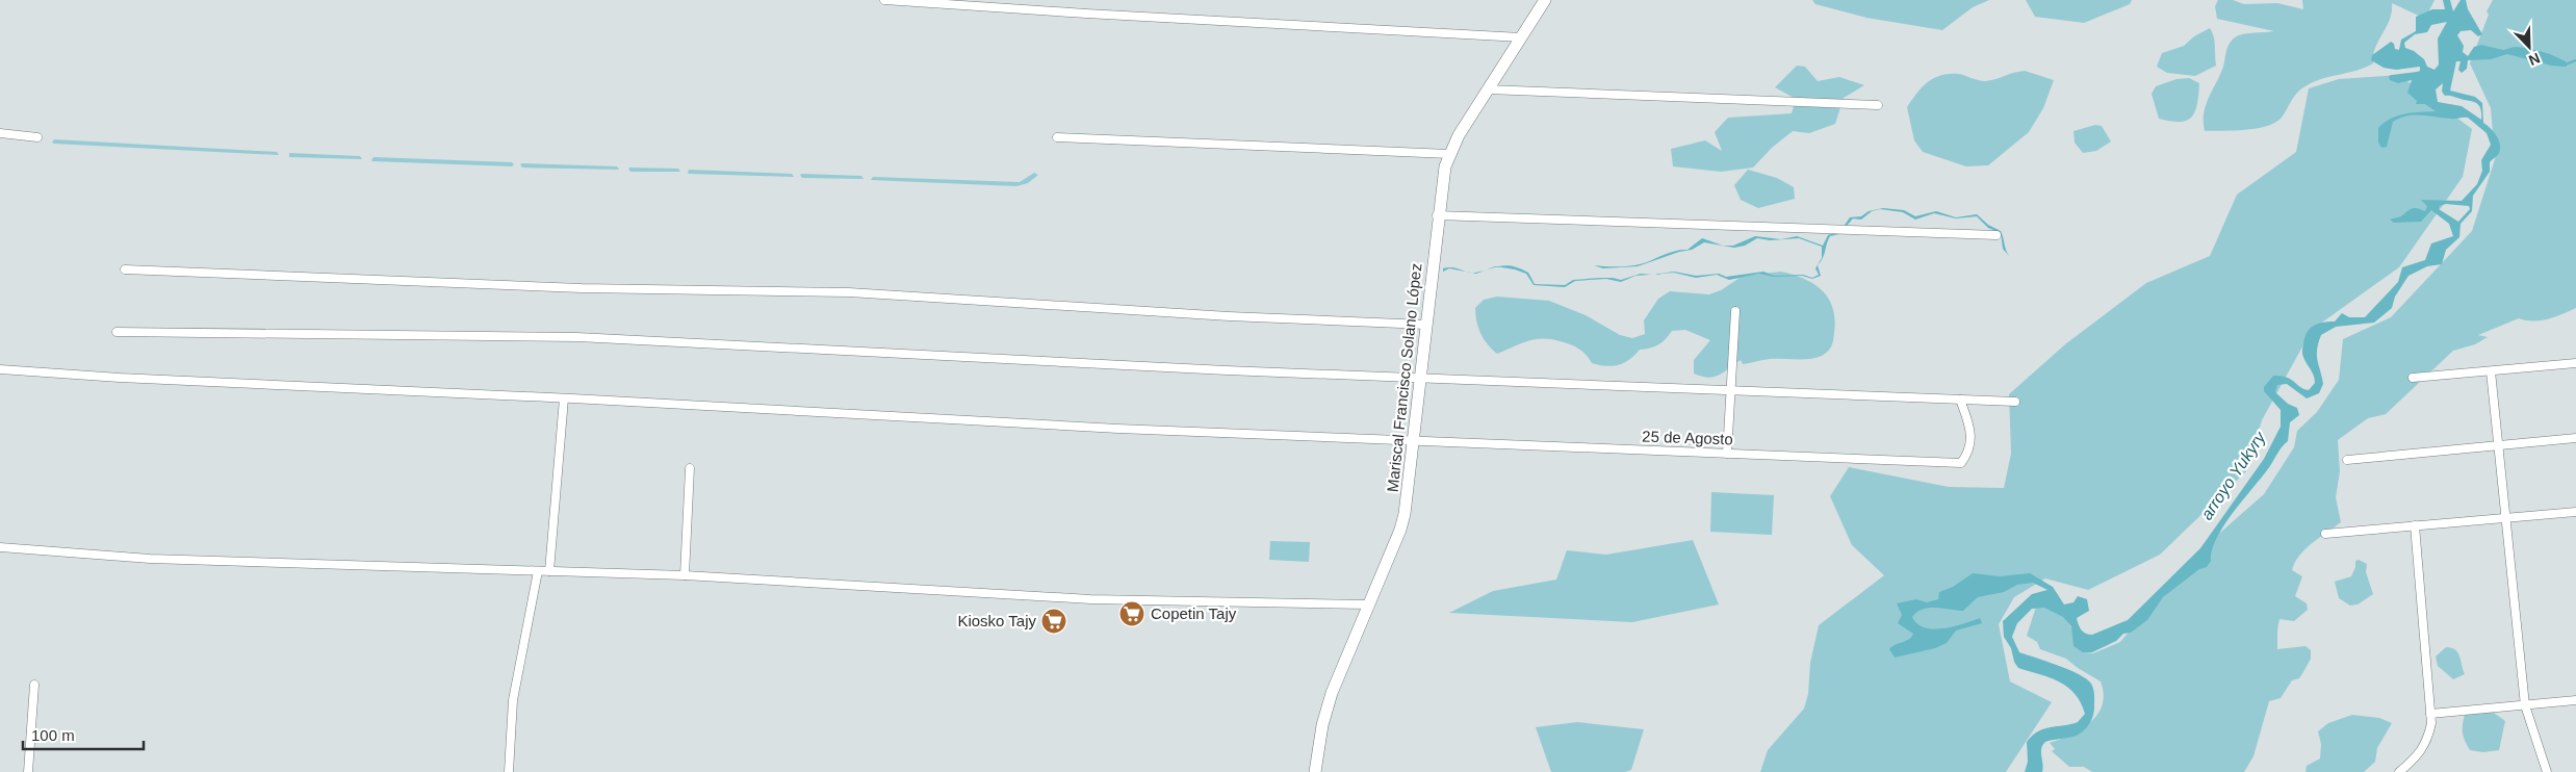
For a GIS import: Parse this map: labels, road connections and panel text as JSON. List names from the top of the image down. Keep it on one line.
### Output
{"streets":{"main road":["Mariscal Francisco Solano López"],"street":["25 de Agosto"]},"crossings":[["Mariscal Francisco Solano López","25 de Agosto"]],"water":["arroyo Yukyry"],"places":{"supermarket":["Copetin Tajy","Kiosko Tajy"]},"scale_bar":"100 m","north":"bottom right"}
